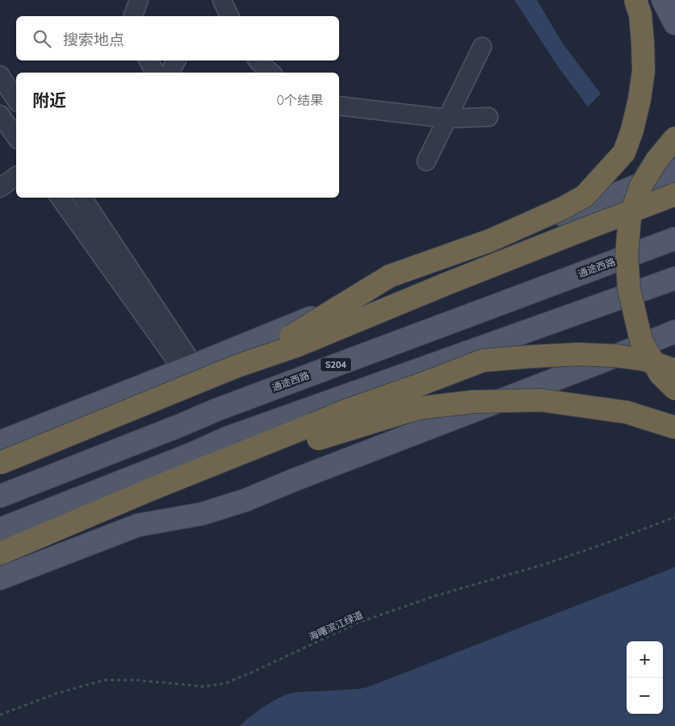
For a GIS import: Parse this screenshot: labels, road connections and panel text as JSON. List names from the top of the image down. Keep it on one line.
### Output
{"streets":{"main road":["通途西路","S204"],"path":["海曙滨江绿道"]},"page":{"search":"搜索地点","heading":["附近","0个结果"],"map_buttons":["+","−"]}}
